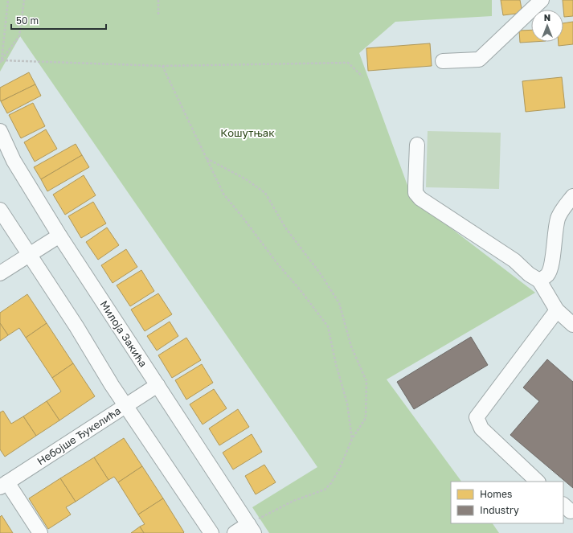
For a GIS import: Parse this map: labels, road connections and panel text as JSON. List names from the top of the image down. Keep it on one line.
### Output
{"streets":{"street":["Милоја Закића","Небојше Ђукелића"]},"crossings":[["Милоја Закића","Небојше Ђукелића"]],"parks":["Кошутњак"],"legend":["Homes","Industry"],"scale_bar":"50 m","north":"top"}
